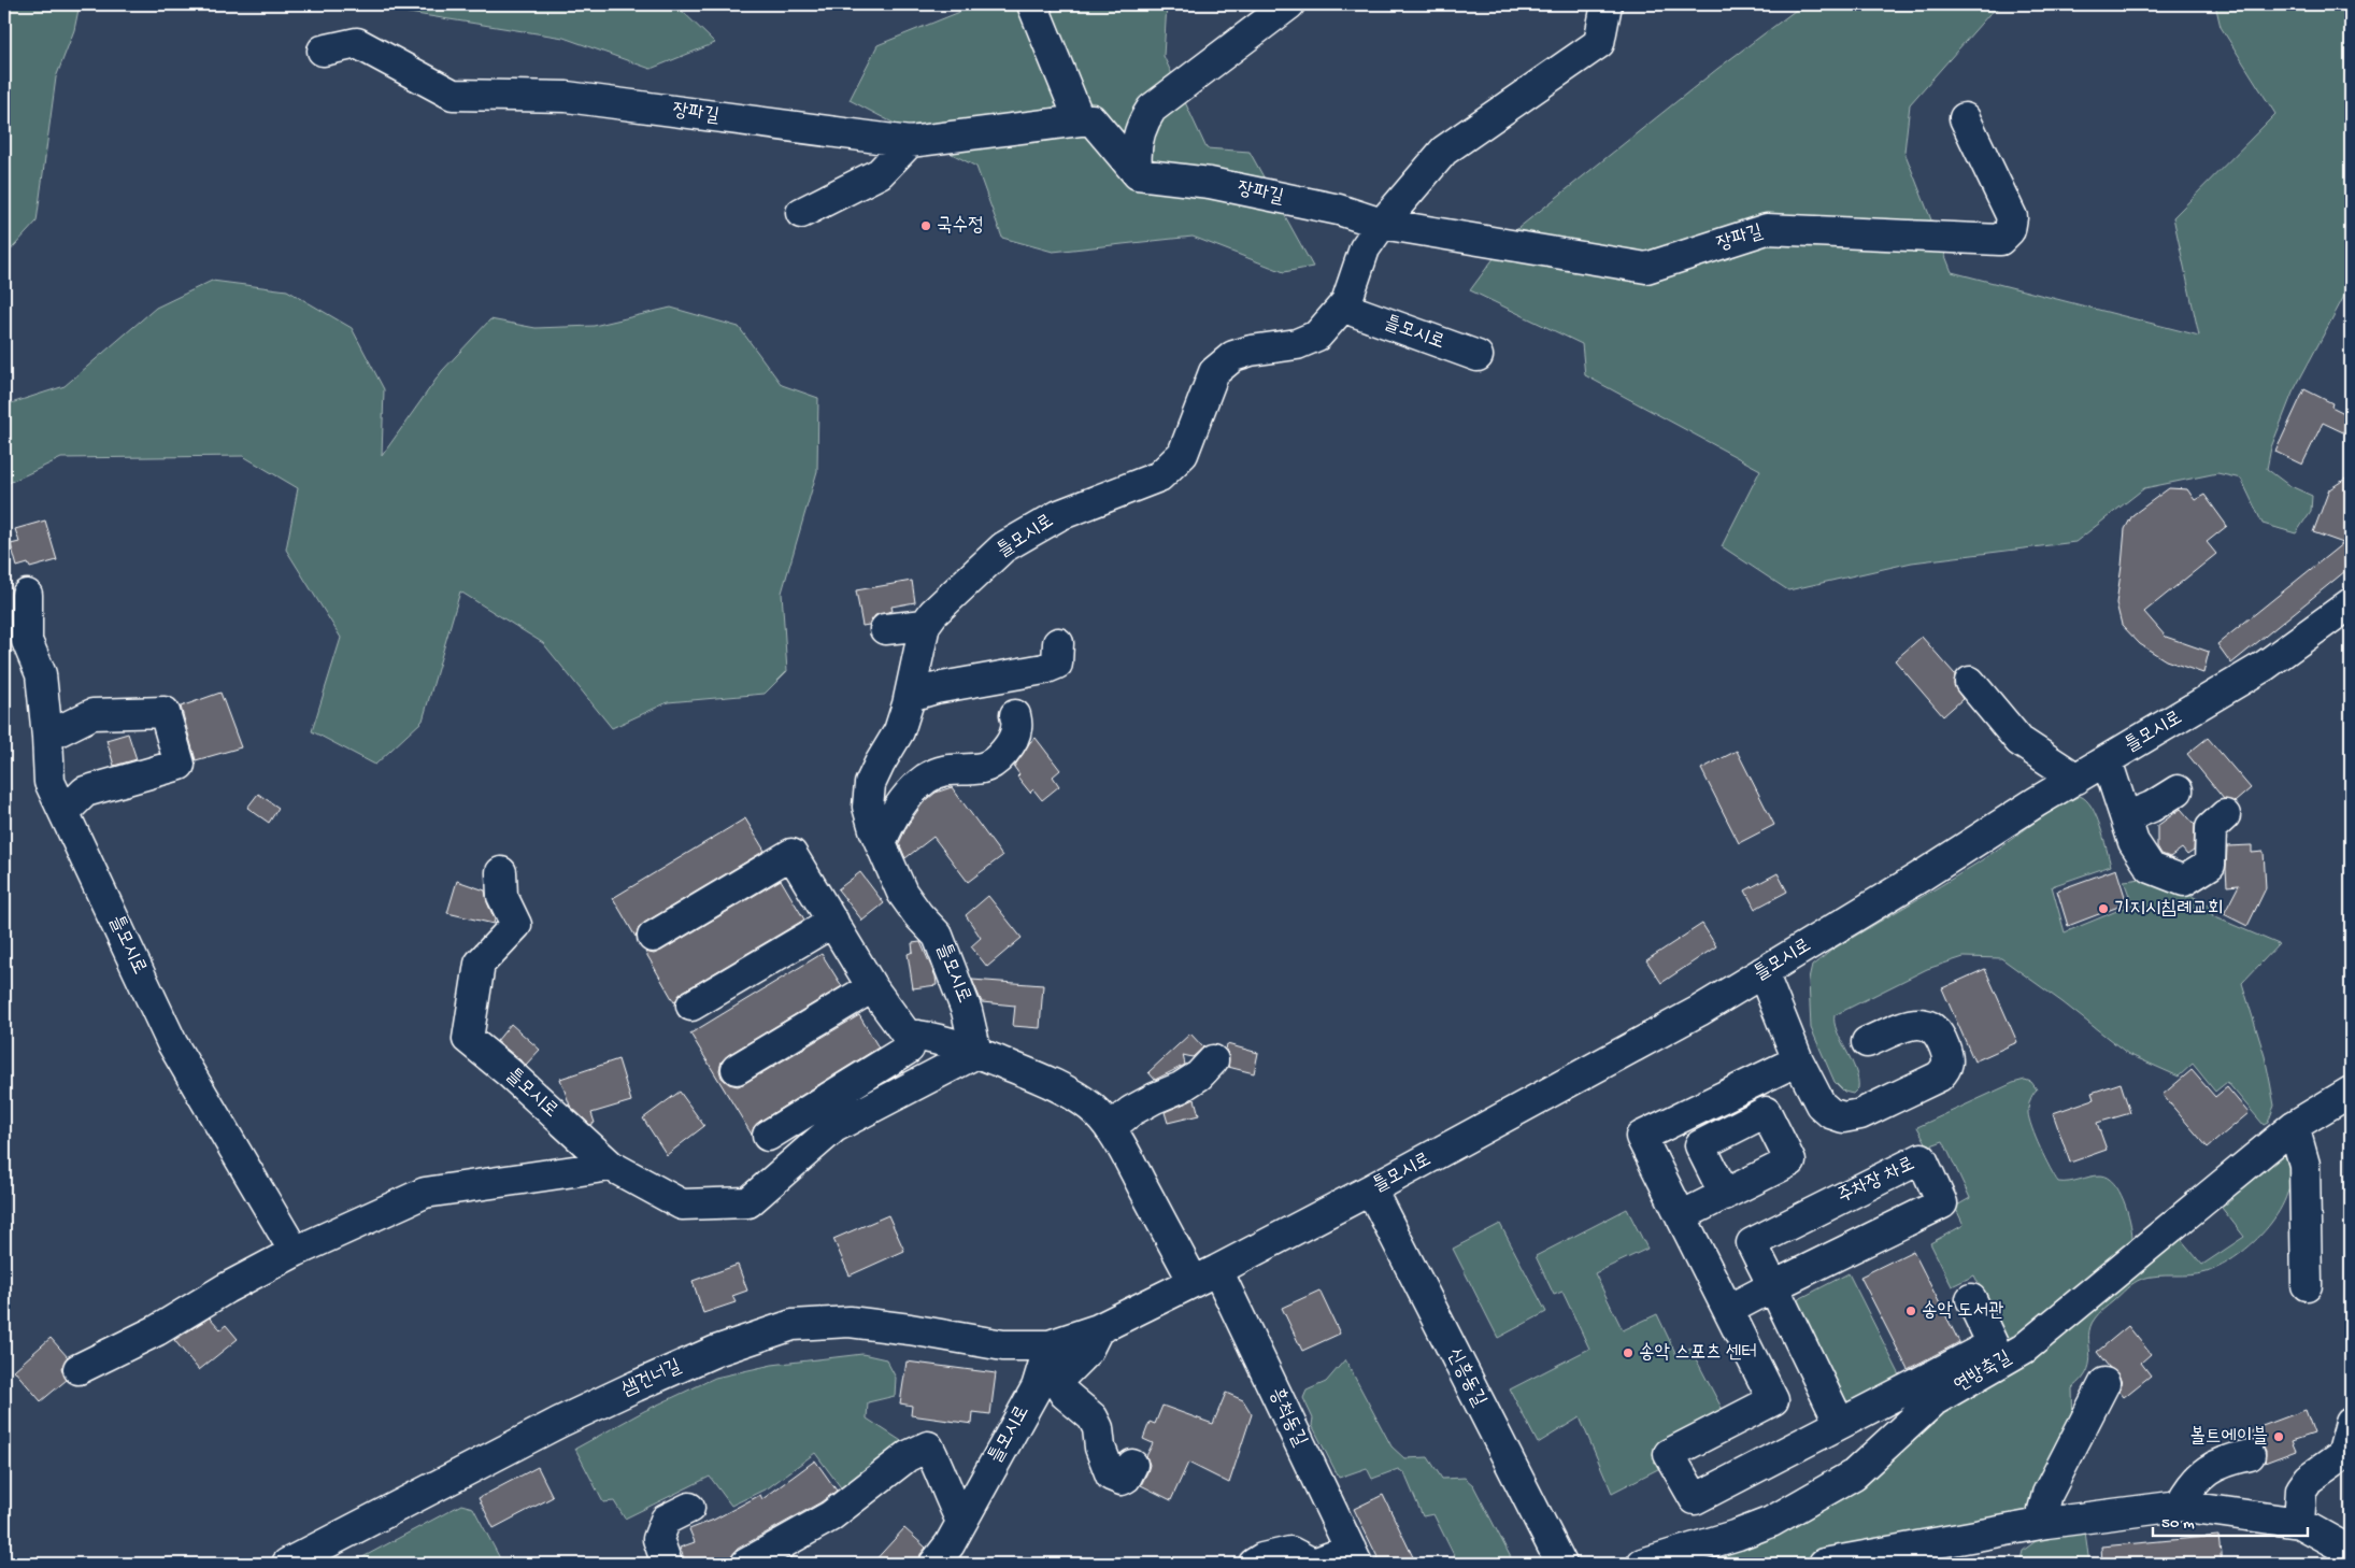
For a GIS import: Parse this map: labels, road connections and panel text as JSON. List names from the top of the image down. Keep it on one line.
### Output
{"streets":{"street":["장파길","틀모시로","주차장 차로","연방축길","신흥동길","샘건너길","흥척동길"]},"crossings":[["틀모시로","신흥동길"],["틀모시로","샘건너길"],["틀모시로","흥척동길"]],"places":["국수정","기지시침례교회","송악 도서관","송악 스포츠 센터","볼트에이블"],"scale_bar":"50 m"}
